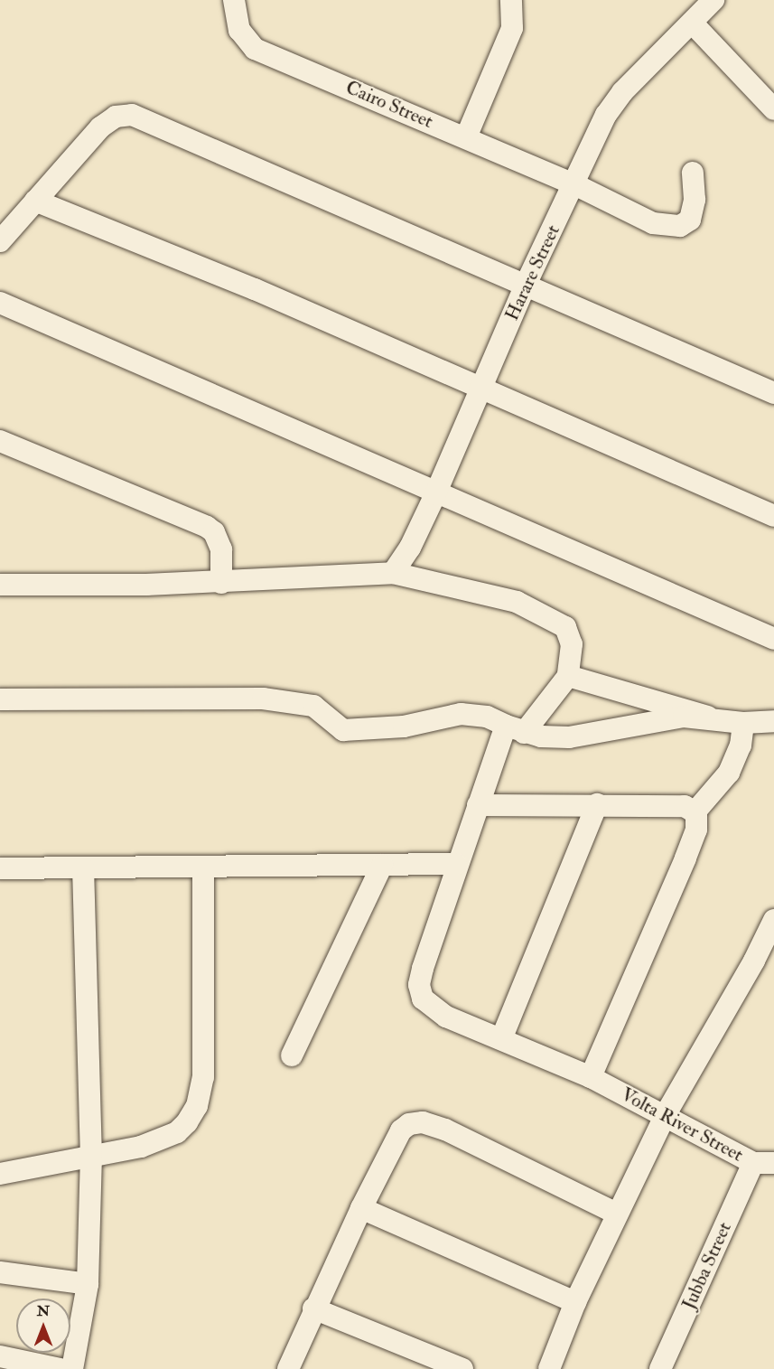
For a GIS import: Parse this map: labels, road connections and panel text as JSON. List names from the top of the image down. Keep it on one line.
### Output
{"streets":{"street":["Cairo Street","Harare Street","Volta River Street","Jubba Street"]},"crossings":[["Cairo Street","Harare Street"],["Volta River Street","Jubba Street"]],"north":"top"}
